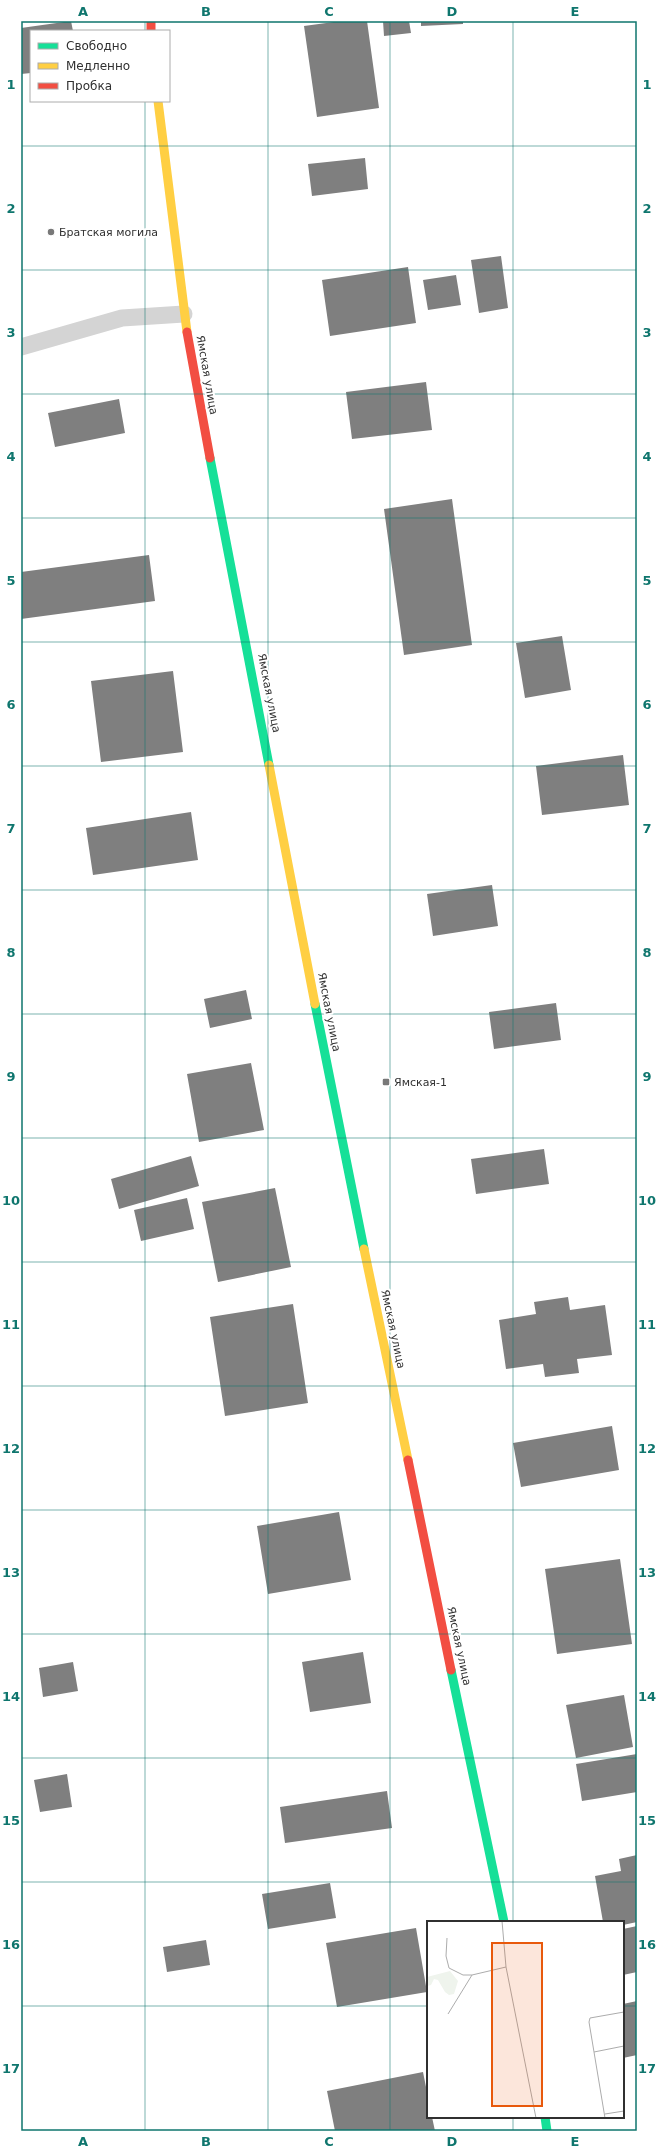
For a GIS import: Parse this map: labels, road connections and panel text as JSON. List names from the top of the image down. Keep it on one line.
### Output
{"streets":{"main road":["Ямская улица"]},"places":{"other":["Братская могила"],"transit":["Ямская-1"]},"legend":["Свободно","Медленно","Пробка"],"grid":{"columns":["A","B","C","D","E"],"rows":["1","2","3","4","5","6","7","8","9","10","11","12","13","14","15","16","17"]}}
